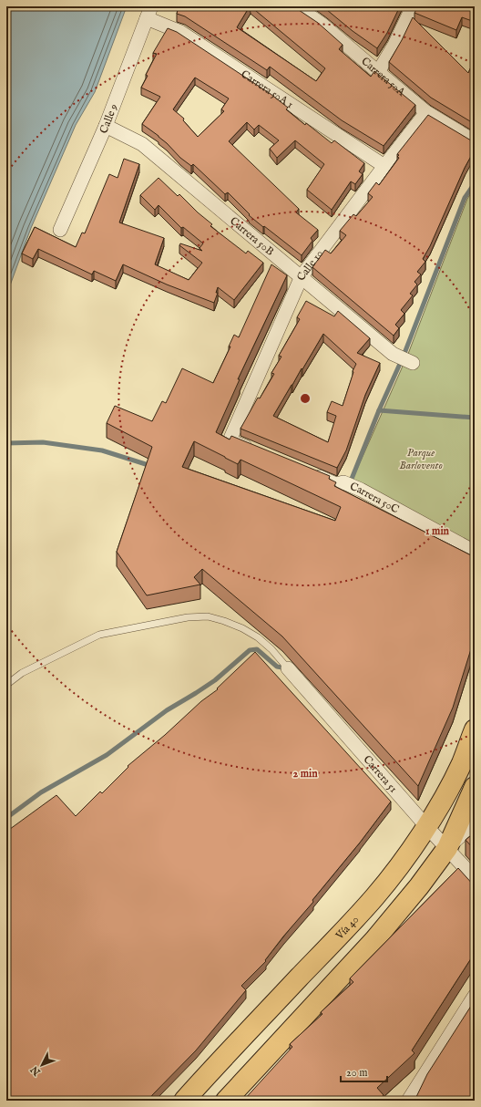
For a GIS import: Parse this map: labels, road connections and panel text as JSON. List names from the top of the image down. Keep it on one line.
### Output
{"streets":{"highway":["Vía 40"],"street":["Carrera 50A","Carrera 50A 1","Calle 9","Carrera 50B","Calle 10","Carrera 50C","Carrera 51"]},"crossings":[["Carrera 50A","Calle 10"],["Carrera 50A 1","Calle 9"],["Carrera 50A 1","Calle 10"],["Calle 9","Carrera 50B"],["Carrera 50B","Calle 10"],["Carrera 51","Vía 40"]],"parks":["Parque Barlovento"],"scale_bar":"20 m","north":"bottom left","rings":["1 min","2 min"]}
